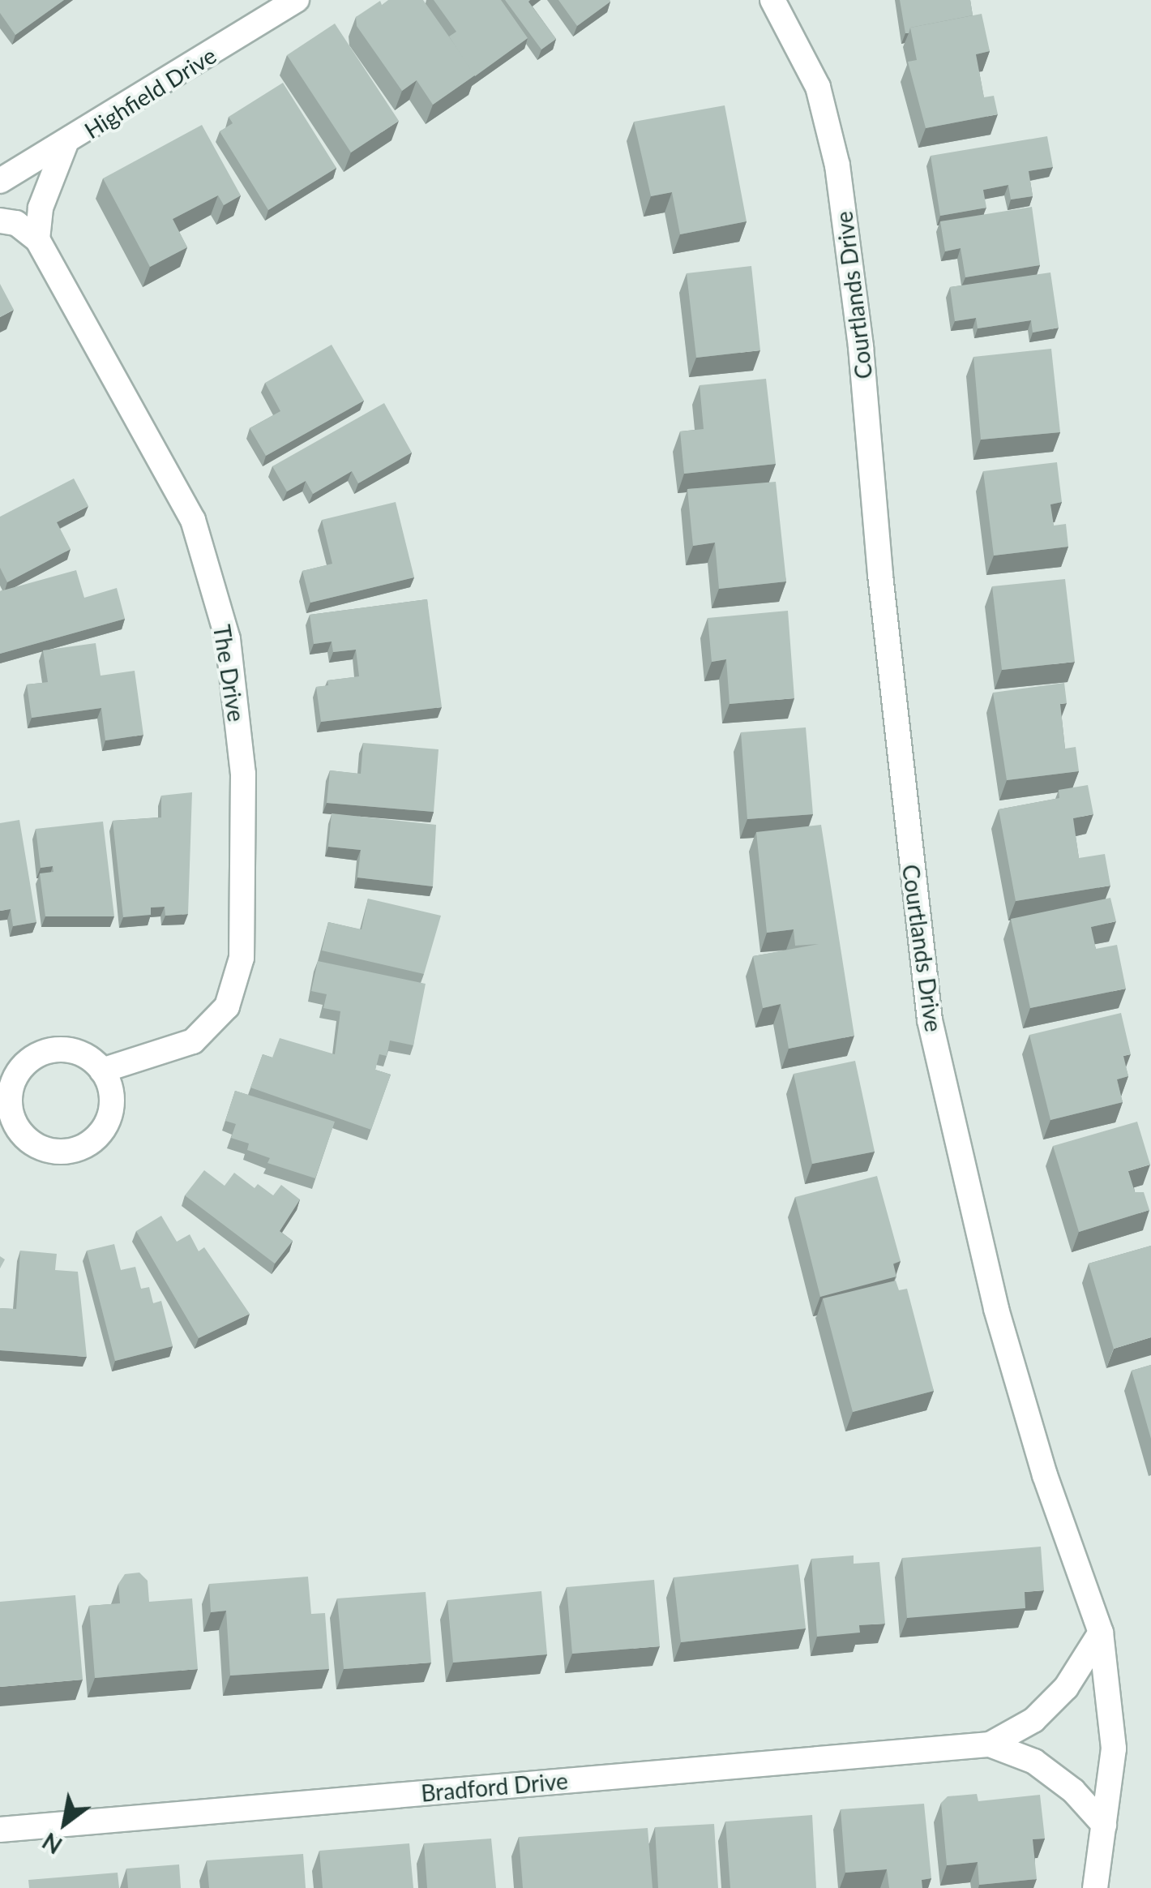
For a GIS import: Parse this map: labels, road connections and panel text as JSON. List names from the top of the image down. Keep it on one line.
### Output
{"streets":{"street":["Highfield Drive","Courtlands Drive","The Drive","Bradford Drive"]},"crossings":[["Courtlands Drive","Bradford Drive"]],"north":"bottom left"}
